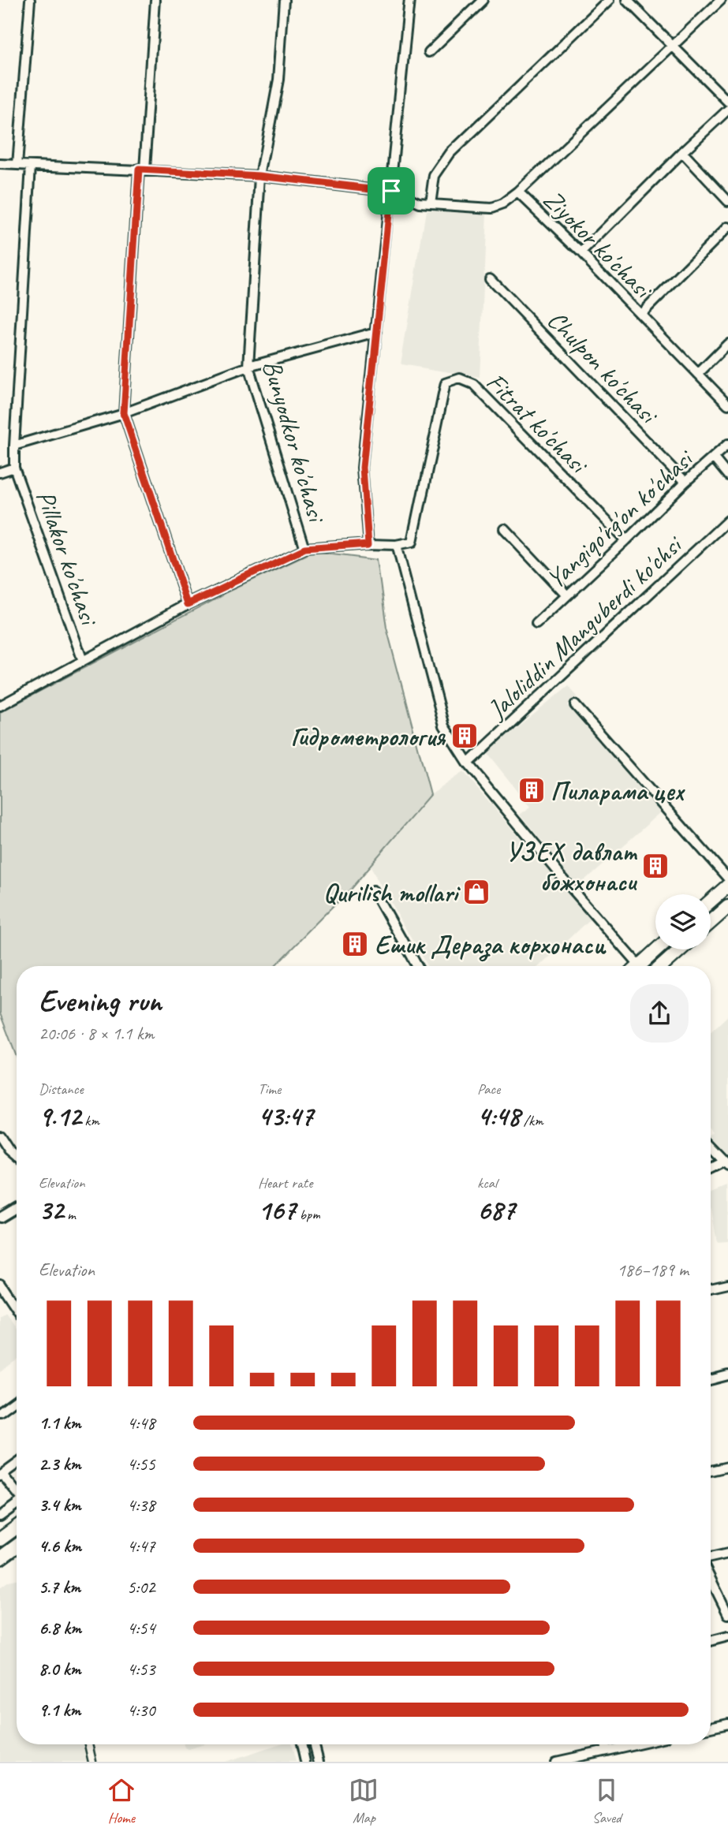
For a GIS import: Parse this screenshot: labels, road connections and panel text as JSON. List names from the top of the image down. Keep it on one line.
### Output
{"streets":{"street":["Ziyokor ko'chasi","Chulpon ko'chasi","Fitrat ko'chasi","Bunyodkor ko'chasi","Yangiqo'rg'on ko'chasi","Pillakor ko'chasi","Jaloliddin Manguberdi ko'chsi"]},"crossings":[["Chulpon ko'chasi","Yangiqo'rg'on ko'chasi"],["Fitrat ko'chasi","Yangiqo'rg'on ko'chasi"]],"places":{"building":["Гидрометрология","Пиларама цех","УЗЕХ давлат божхонаси","Ешик Дераза корхонаси"],"shop":["Qurilish mollari"]},"page":{"heading":["Evening run","20:06 · 8 × 1.1 km"],"stats":[["Distance","9.12 km"],["Time","43:47"],["Pace","4:48 /km"],["Elevation","32 m"],["Heart rate","167 bpm"],["kcal","687"]],"chart":["Elevation","186–189 m"],"list":[{"name":"1.1 km","note":"4:48"},{"name":"2.3 km","note":"4:55"},{"name":"3.4 km","note":"4:38"},{"name":"4.6 km","note":"4:47"},{"name":"5.7 km","note":"5:02"},{"name":"6.8 km","note":"4:54"},{"name":"8.0 km","note":"4:53"},{"name":"9.1 km","note":"4:30"}],"tabs":["Home","Map","Saved"]}}
